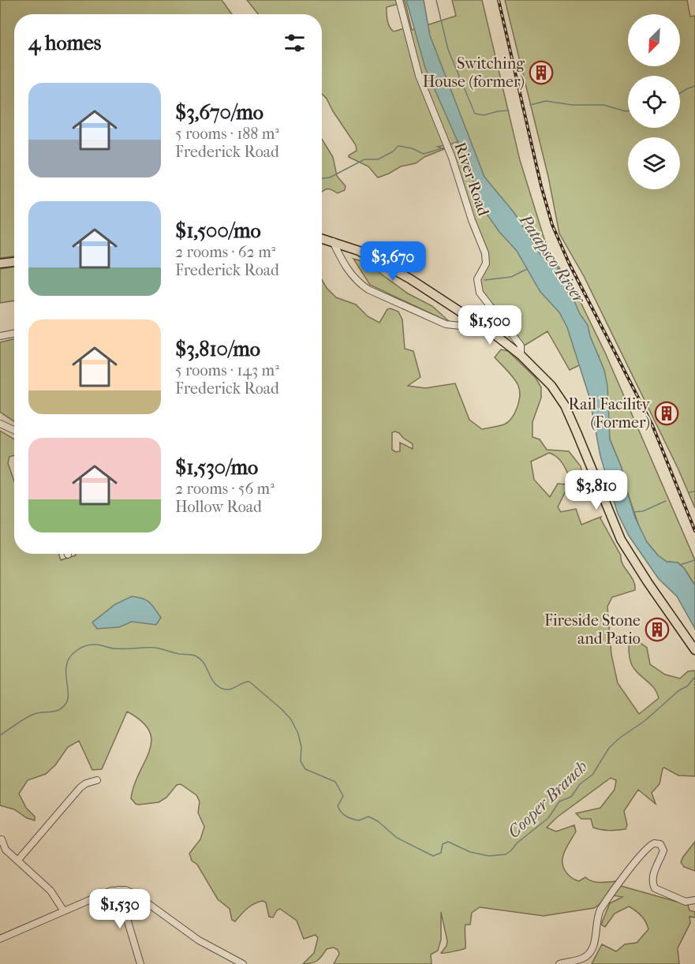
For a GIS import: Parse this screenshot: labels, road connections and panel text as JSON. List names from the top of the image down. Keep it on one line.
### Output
{"streets":{"street":["River Road"]},"water":["Patapsco River","Cooper Branch"],"places":{"building":["Switching House (former)","Rail Facility (Former)","Fireside Stone and Patio"]},"north":"bottom left","page":{"heading":"4 homes","list":[{"name":"$3,670/mo","note":"5 rooms · 188 m² · Frederick Road"},{"name":"$1,500/mo","note":"2 rooms · 62 m² · Frederick Road"},{"name":"$3,810/mo","note":"5 rooms · 143 m² · Frederick Road"},{"name":"$1,530/mo","note":"2 rooms · 56 m² · Hollow Road"}],"price":["$3,670","$1,500","$3,810","$1,530"]}}
